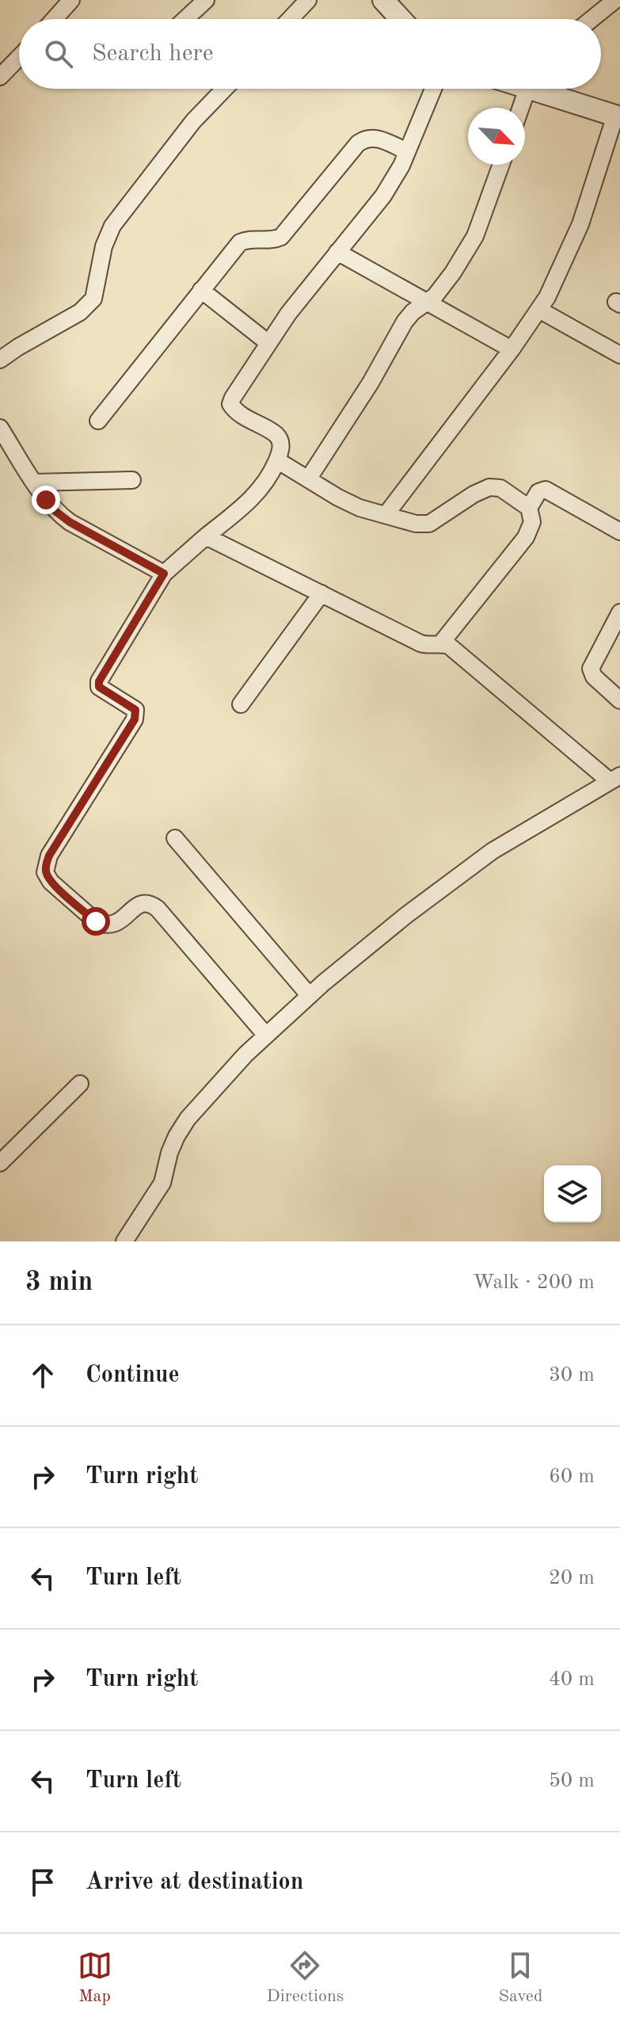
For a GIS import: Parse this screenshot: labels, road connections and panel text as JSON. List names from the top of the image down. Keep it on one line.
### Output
{"north":"bottom right","page":{"search":"Search here","heading":["3 min","Walk · 200 m"],"list":[["Continue","30 m"],["Turn right","60 m"],["Turn left","20 m"],["Turn right","40 m"],["Turn left","50 m"],"Arrive at destination"],"nav":["Map","Directions","Saved"]}}
